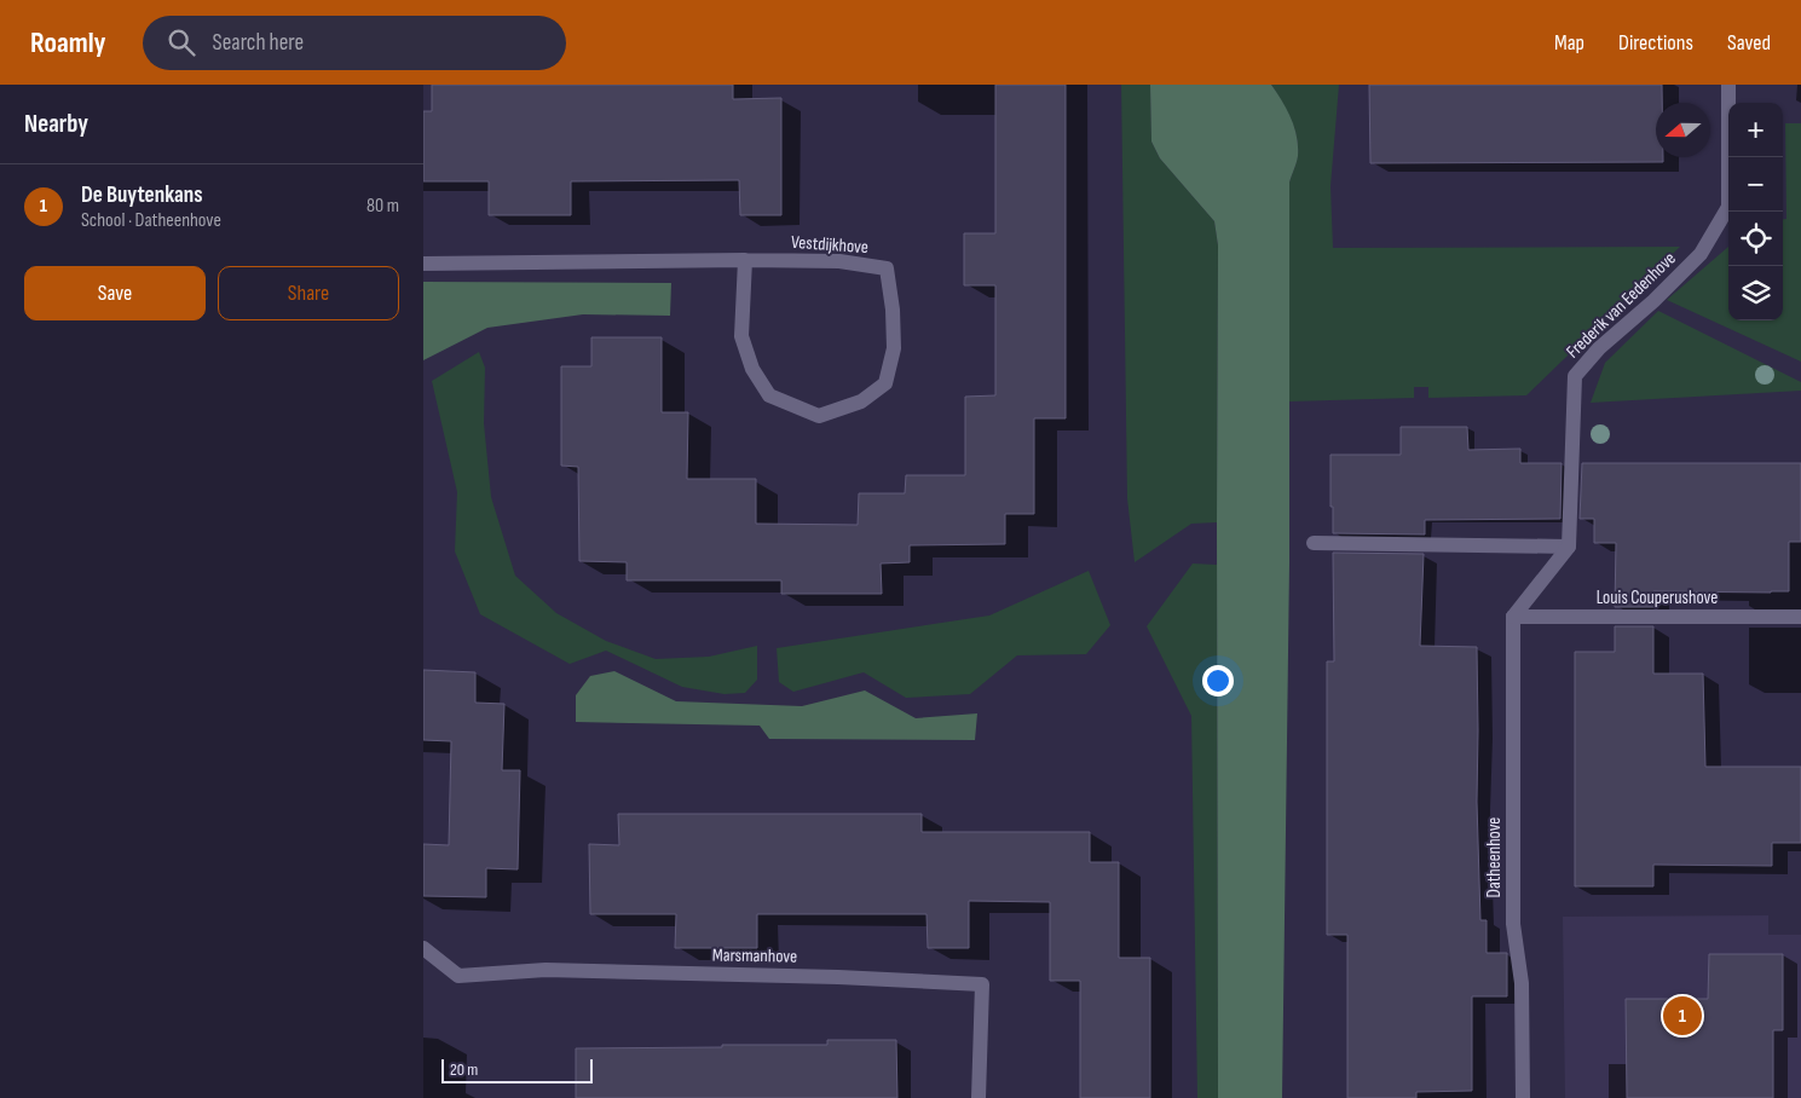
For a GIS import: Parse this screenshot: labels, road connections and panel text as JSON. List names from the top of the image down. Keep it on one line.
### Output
{"streets":{"street":["Vestdijkhove","Frederik van Eedenhove","Louis Couperushove","Datheenhove","Marsmanhove"]},"crossings":[["Louis Couperushove","Datheenhove"]],"scale_bar":"20 m","north":"left","page":{"header":"Roamly","search":"Search here","nav":["Map","Directions","Saved"],"heading":"Nearby","map_buttons":["+","−"],"list":[{"mark":"1","name":"De Buytenkans","note":"School · Datheenhove","value":"80 m"}],"buttons":["Save","Share"],"pins":"1","scale":"20 m"}}
